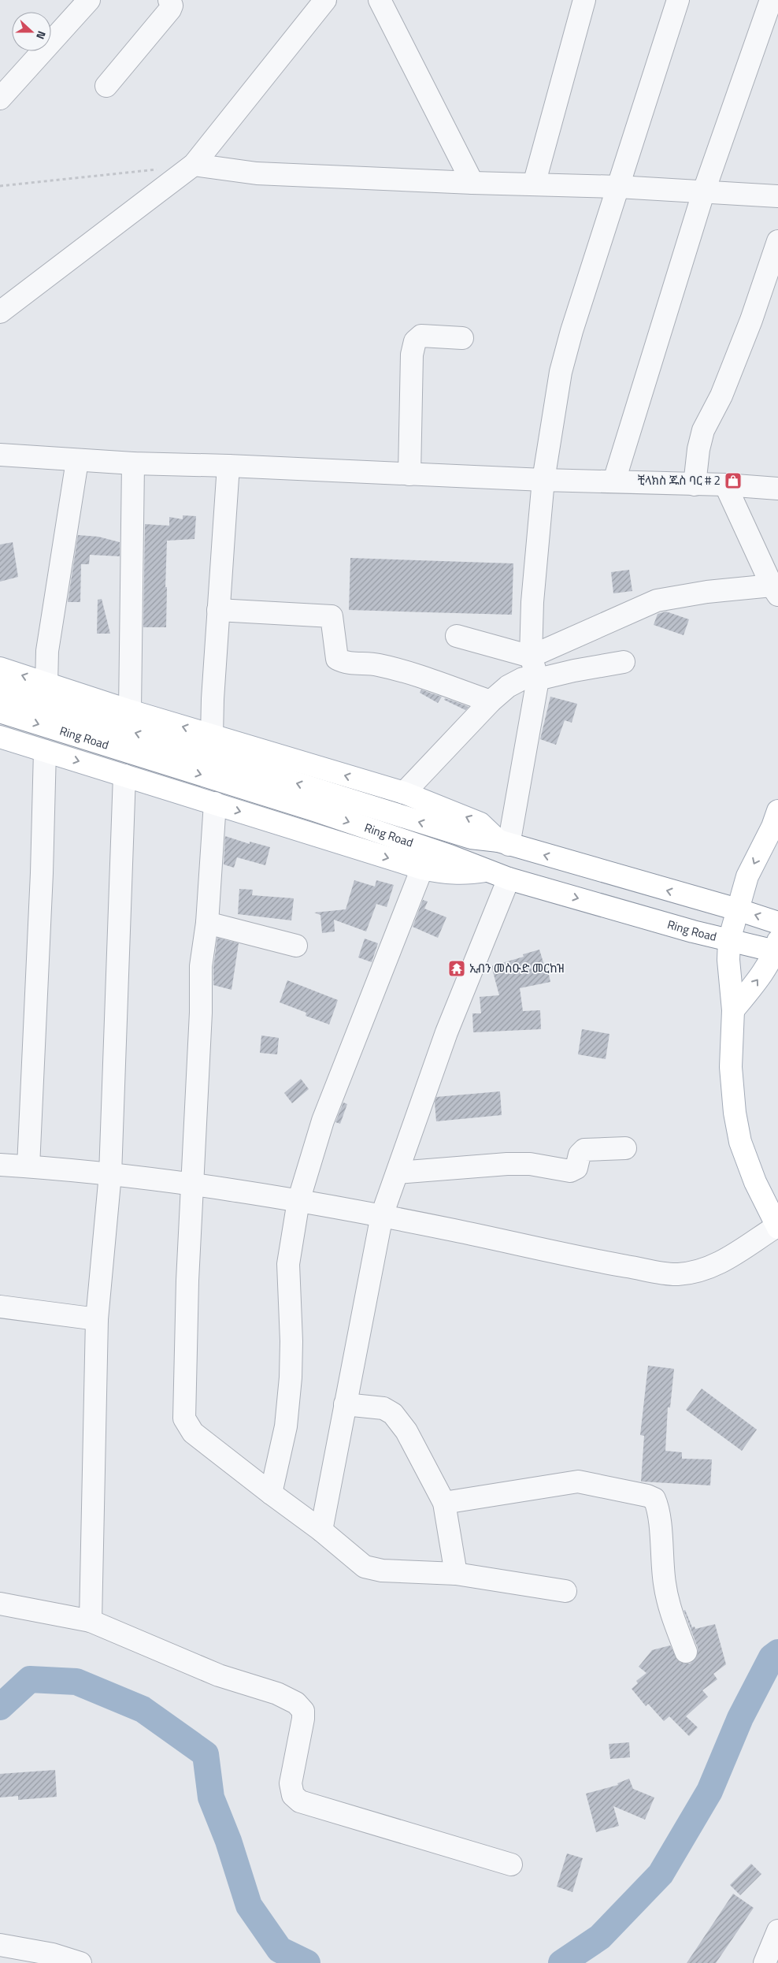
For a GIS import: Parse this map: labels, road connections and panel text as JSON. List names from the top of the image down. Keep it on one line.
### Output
{"streets":{"main road":["Ring Road"]},"places":{"shop":["ቺላክስ ጁስ ባር # 2"],"temple":["ኢብን መስዑድ መርከዝ"]},"north":"right"}
